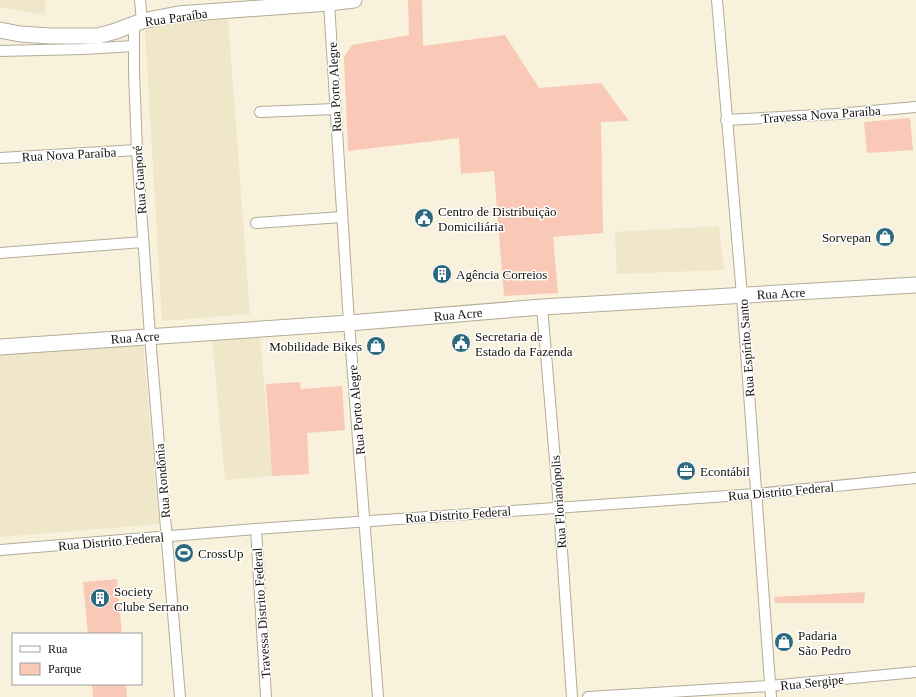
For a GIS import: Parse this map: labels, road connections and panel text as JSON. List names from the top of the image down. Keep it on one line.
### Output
{"streets":{"main road":["Rua Paraíba","Rua Acre"],"street":["Rua Porto Alegre","Travessa Nova Paraíba","Rua Nova Paraíba","Rua Guaporé","Rua Espírito Santo","Rua Rondônia","Rua Distrito Federal","Rua Florianópolis","Travessa Distrito Federal","Rua Sergipe"]},"crossings":[["Rua Paraíba","Rua Porto Alegre"],["Rua Paraíba","Rua Guaporé"],["Rua Porto Alegre","Rua Acre"],["Rua Porto Alegre","Rua Distrito Federal"],["Travessa Nova Paraíba","Rua Espírito Santo"],["Rua Nova Paraíba","Rua Guaporé"],["Rua Guaporé","Rua Acre"],["Rua Guaporé","Rua Rondônia"],["Rua Acre","Rua Espírito Santo"],["Rua Acre","Rua Rondônia"],["Rua Acre","Rua Florianópolis"],["Rua Espírito Santo","Rua Distrito Federal"],["Rua Espírito Santo","Rua Sergipe"],["Rua Rondônia","Rua Distrito Federal"],["Rua Distrito Federal","Rua Florianópolis"],["Rua Distrito Federal","Travessa Distrito Federal"]],"places":{"public building":["Centro de Distribuição Domiciliária","Secretaria de Estado da Fazenda"],"shop":["Sorvepan","Mobilidade Bikes","Padaria São Pedro"],"building":["Agência Correios","Society Clube Serrano"],"office":["Econtábil"],"sports":["CrossUp"]},"legend":["Rua","Parque"]}
